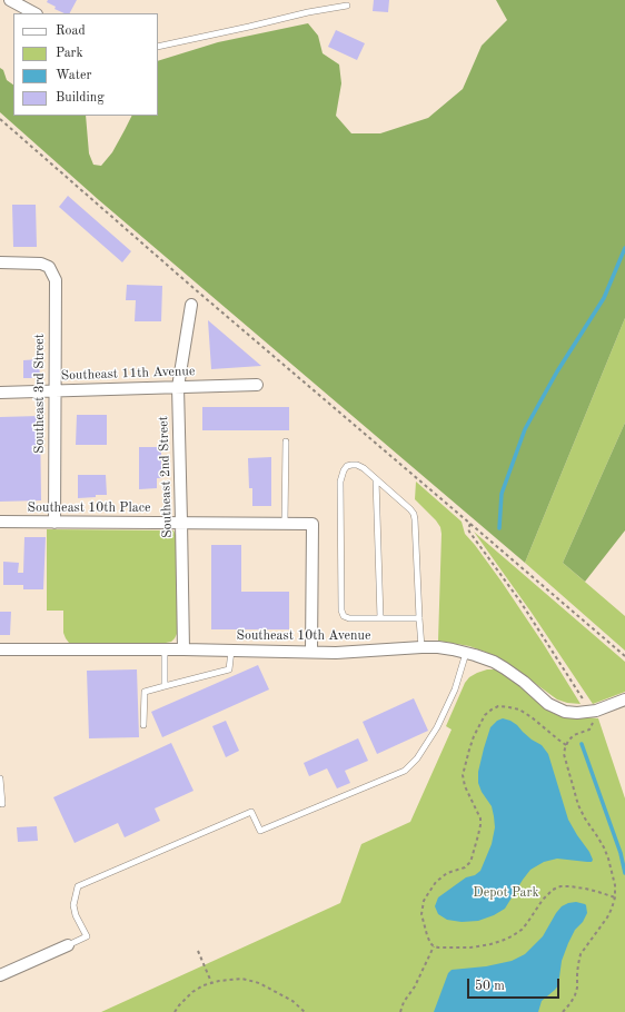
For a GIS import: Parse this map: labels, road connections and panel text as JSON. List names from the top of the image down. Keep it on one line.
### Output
{"streets":{"street":["Southeast 11th Avenue","Southeast 3rd Street","Southeast 2nd Street","Southeast 10th Place","Southeast 10th Avenue"]},"crossings":[["Southeast 11th Avenue","Southeast 3rd Street"],["Southeast 11th Avenue","Southeast 2nd Street"],["Southeast 3rd Street","Southeast 10th Place"],["Southeast 2nd Street","Southeast 10th Place"],["Southeast 2nd Street","Southeast 10th Avenue"],["Southeast 10th Place","Southeast 10th Avenue"]],"parks":["Depot Park"],"legend":["Road","Park","Water","Building"],"scale_bar":"50 m"}
